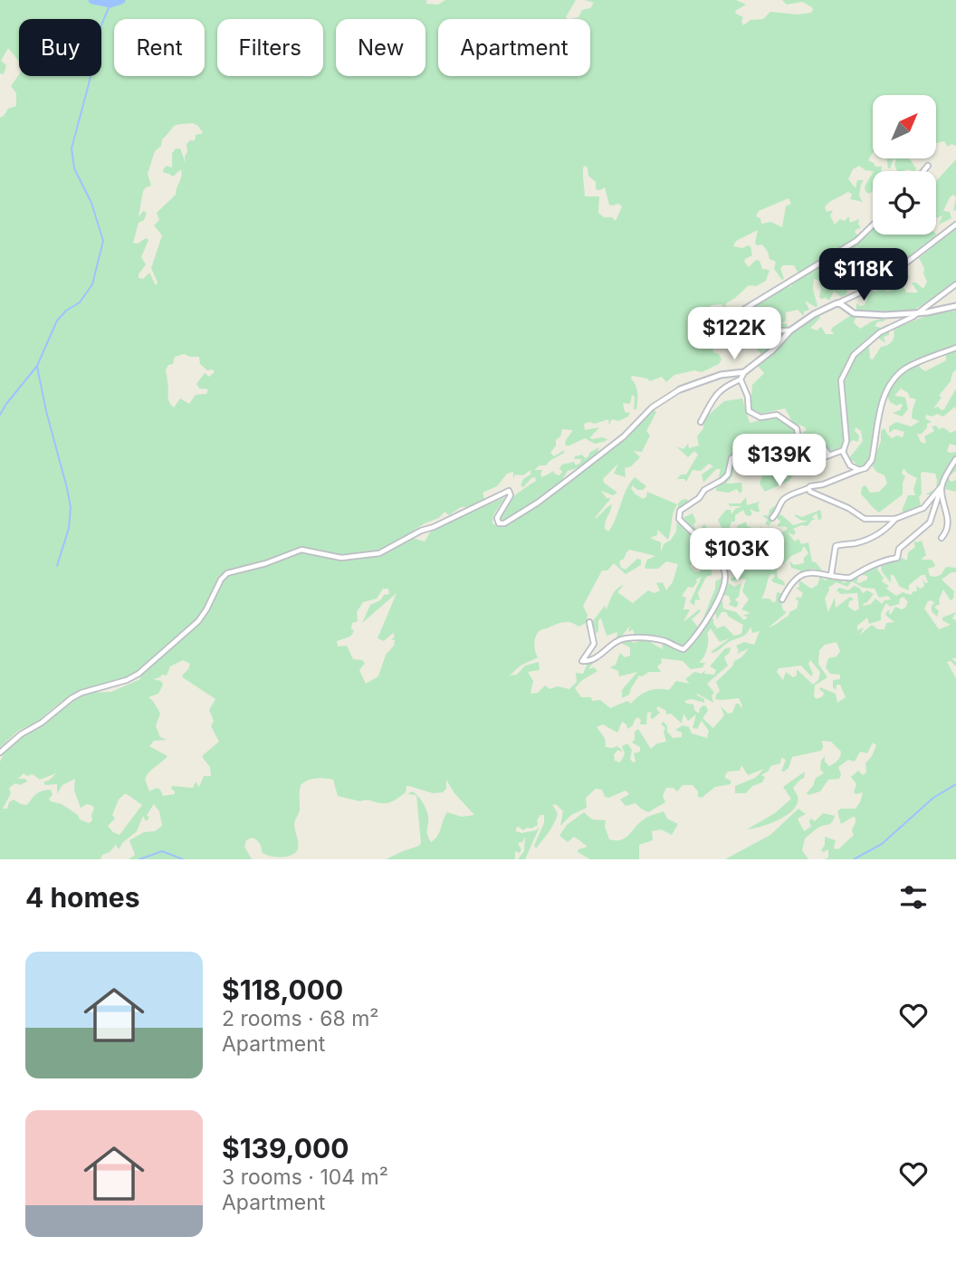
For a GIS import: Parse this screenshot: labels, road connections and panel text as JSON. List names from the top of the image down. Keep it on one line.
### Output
{"north":"top right","page":{"chip":["Buy","Rent","Filters","New","Apartment"],"price":["$118K","$122K","$139K","$103K"],"heading":"4 homes","list":[{"name":"$118,000","note":"2 rooms · 68 m² · Apartment"},{"name":"$139,000","note":"3 rooms · 104 m² · Apartment"}]}}
